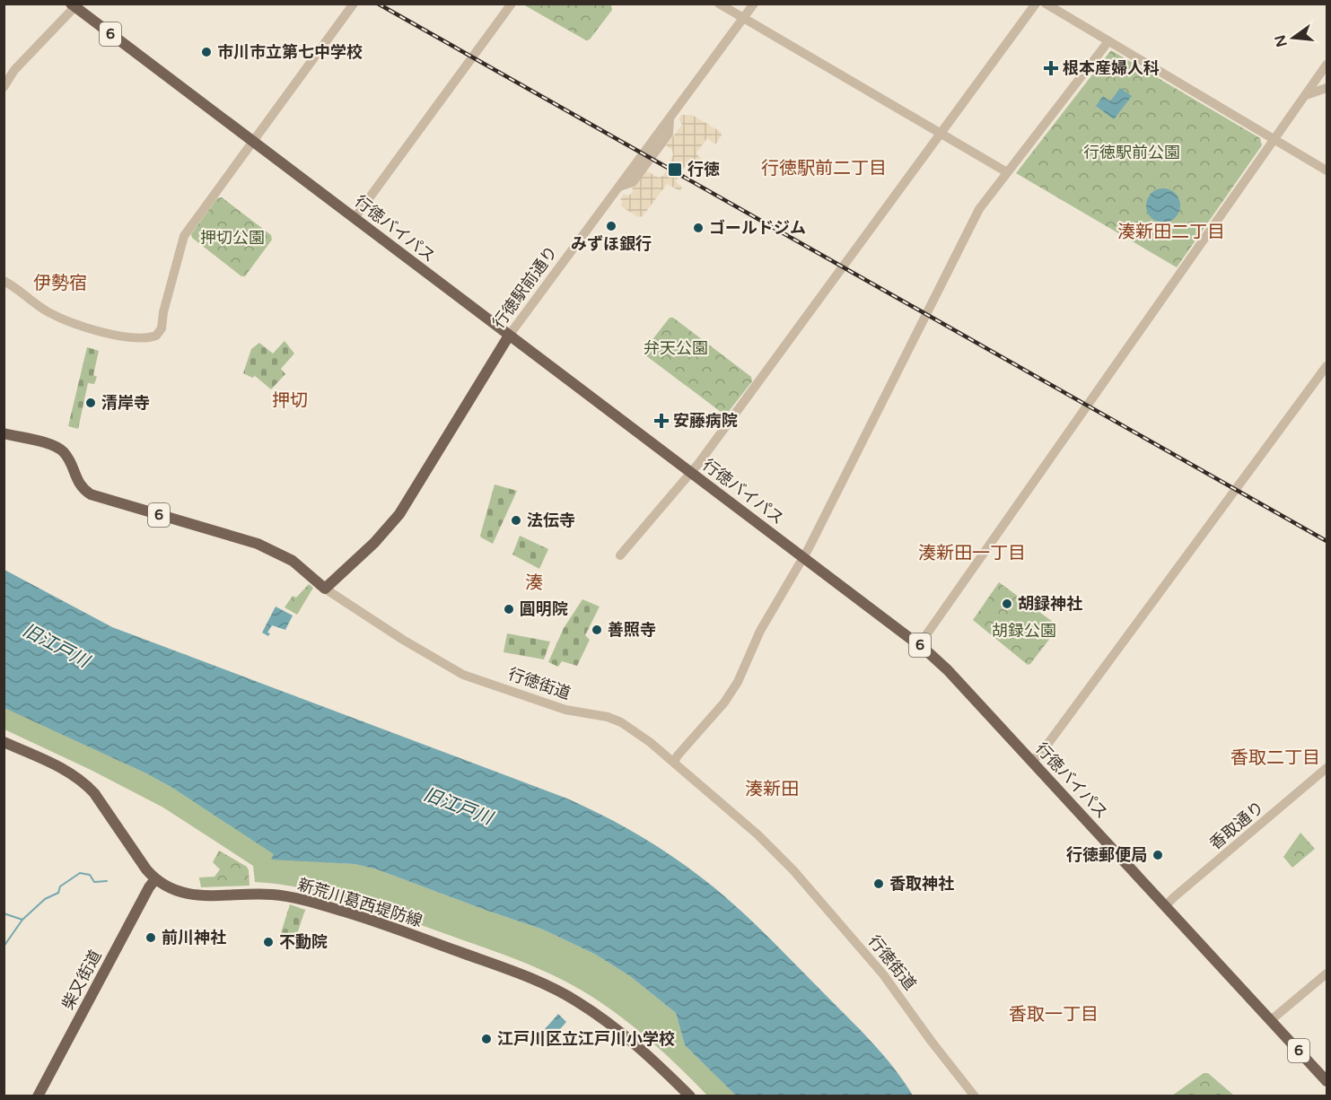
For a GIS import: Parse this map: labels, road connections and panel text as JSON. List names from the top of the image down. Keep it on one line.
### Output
{"streets":{"main road":["6","行徳バイパス","行徳駅前通り","行徳街道","新荒川葛西堤防線","柴又街道"],"street":["香取通り"]},"crossings":[["行徳バイパス","行徳駅前通り"],["行徳バイパス","香取通り"],["行徳駅前通り","行徳街道"],["新荒川葛西堤防線","柴又街道"]],"districts":["行徳駅前二丁目","湊新田二丁目","伊勢宿","押切","湊新田一丁目","湊","香取二丁目","湊新田","香取一丁目"],"water":["旧江戸川"],"parks":["行徳駅前公園","押切公園","弁天公園","胡録公園"],"places":{"other":["市川市立第七中学校","みずほ銀行","ゴールドジム","清岸寺","法伝寺","胡録神社","圓明院","善照寺","行徳郵便局","香取神社","前川神社","不動院","江戸川区立江戸川小学校"],"health":["根本産婦人科","安藤病院"],"transit":["行徳"]},"north":"left"}
